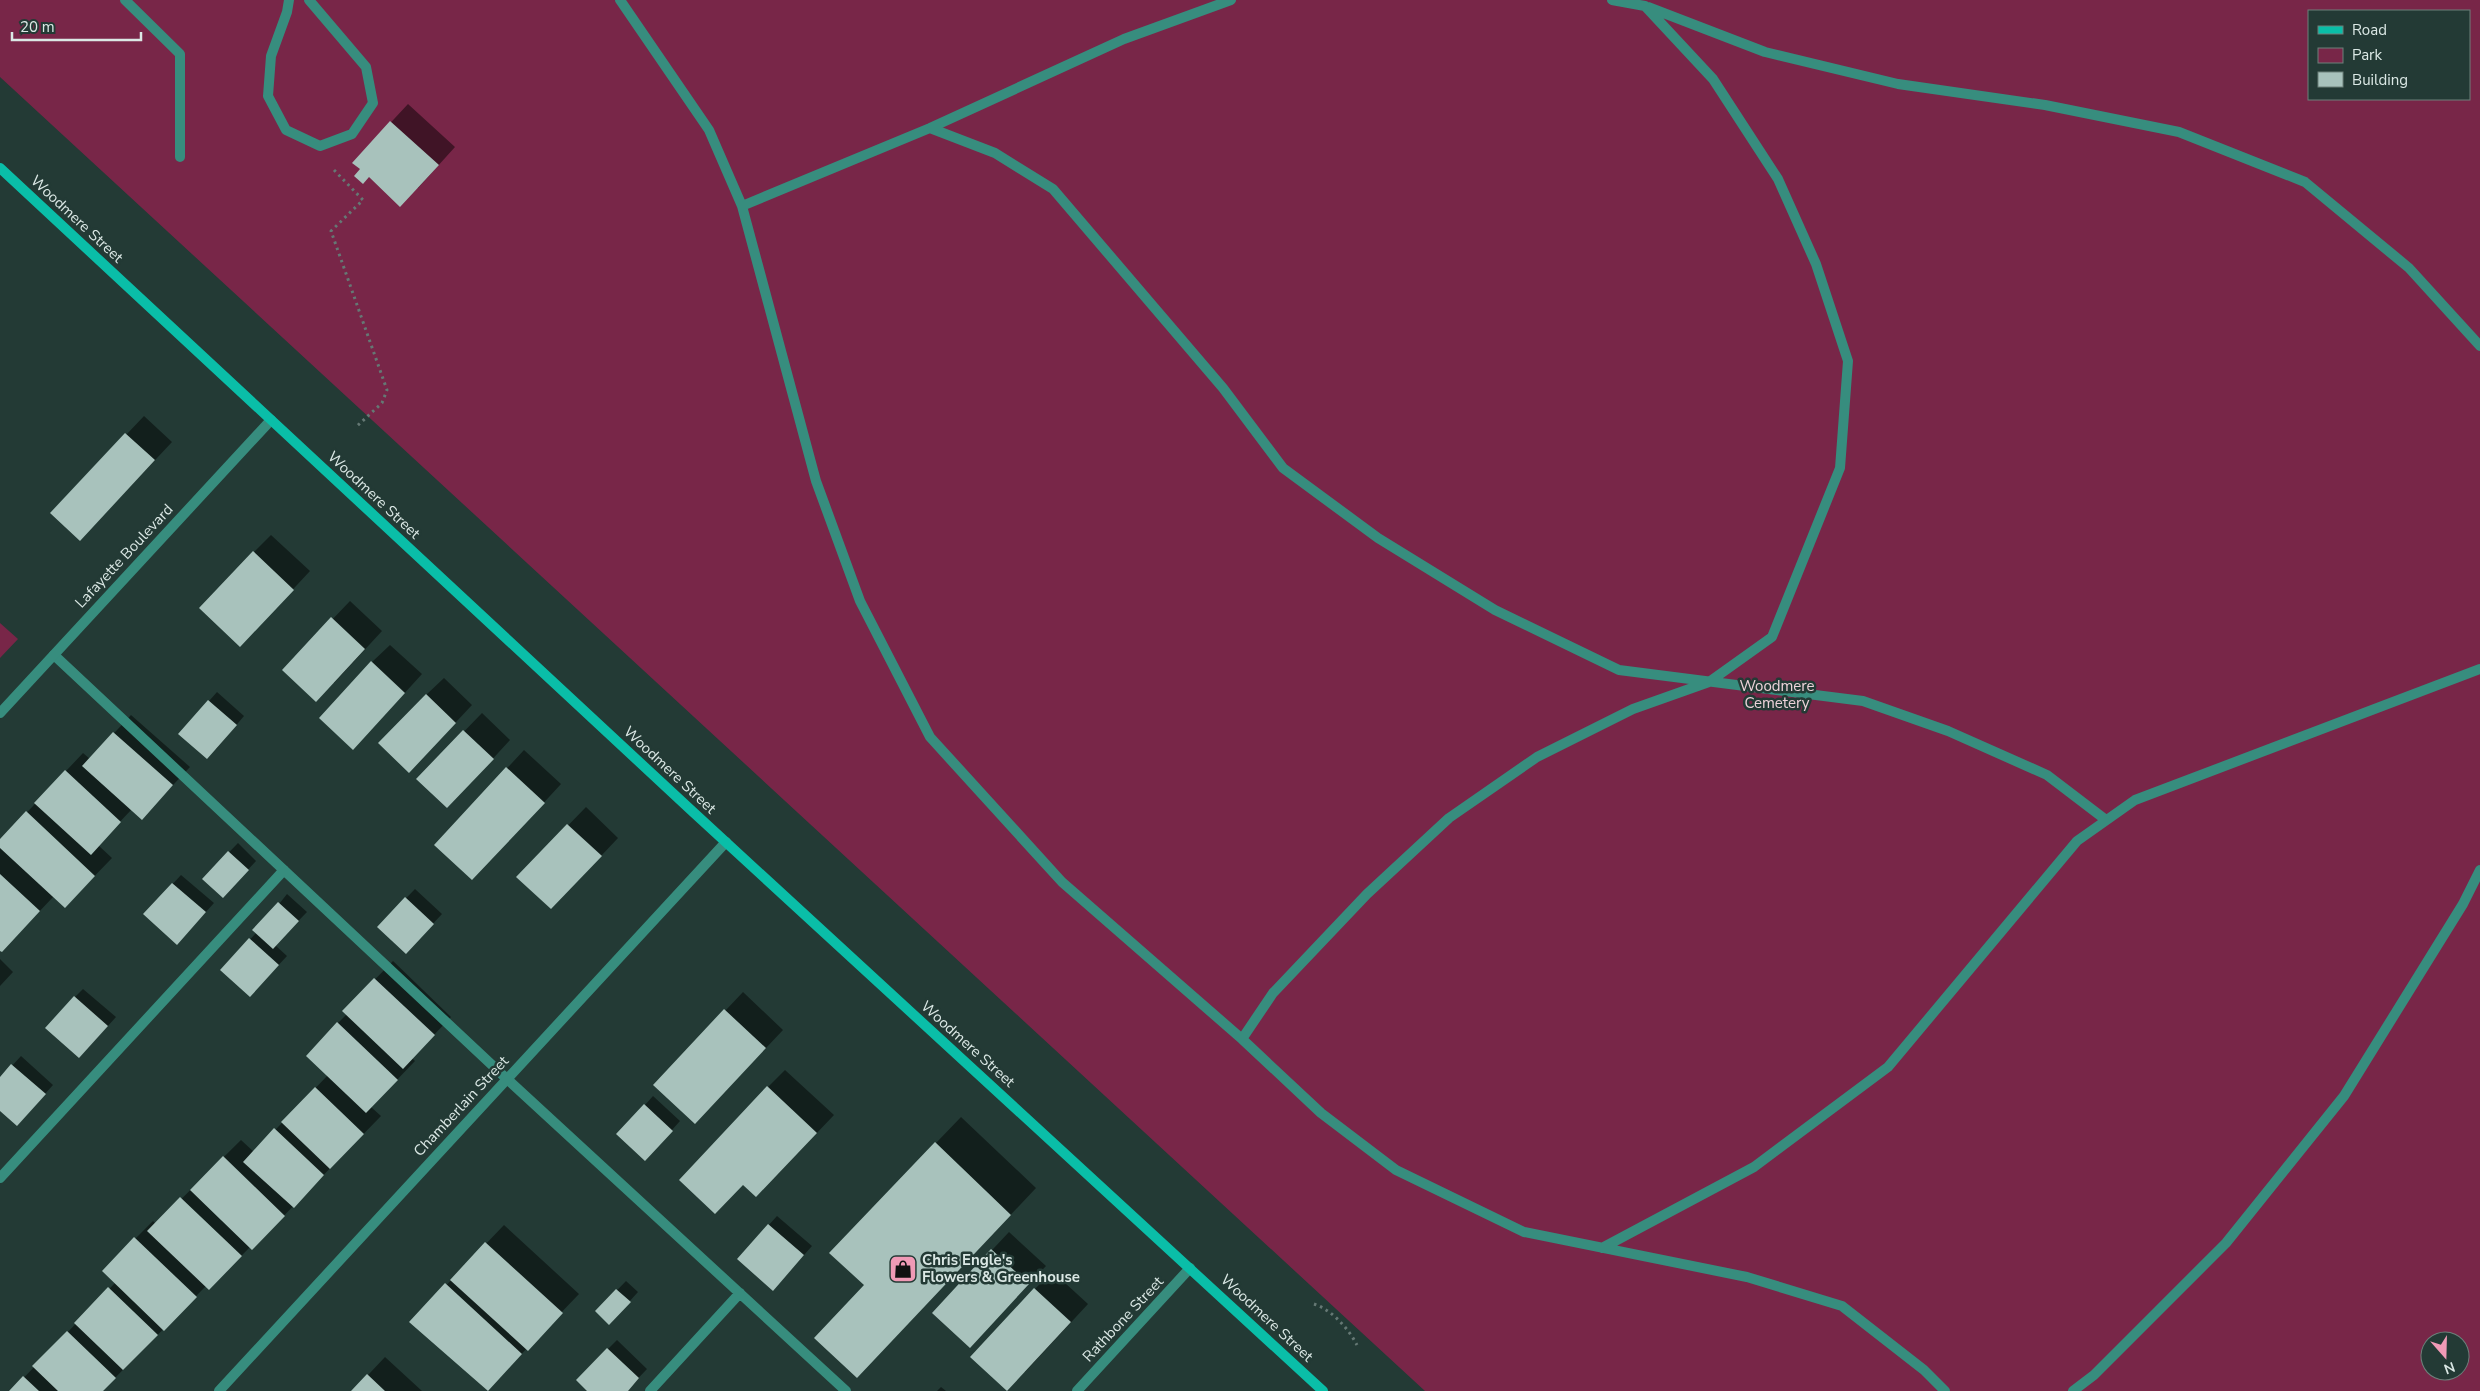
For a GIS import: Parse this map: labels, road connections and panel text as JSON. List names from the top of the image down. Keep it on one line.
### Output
{"streets":{"street":["Woodmere Street","Lafayette Boulevard","Chamberlain Street","Rathbone Street"]},"crossings":[["Woodmere Street","Lafayette Boulevard"],["Woodmere Street","Chamberlain Street"],["Woodmere Street","Rathbone Street"]],"parks":["Woodmere Cemetery"],"places":{"shop":["Chris Engle's Flowers & Greenhouse"]},"legend":["Road","Park","Building"],"scale_bar":"20 m","north":"bottom"}
